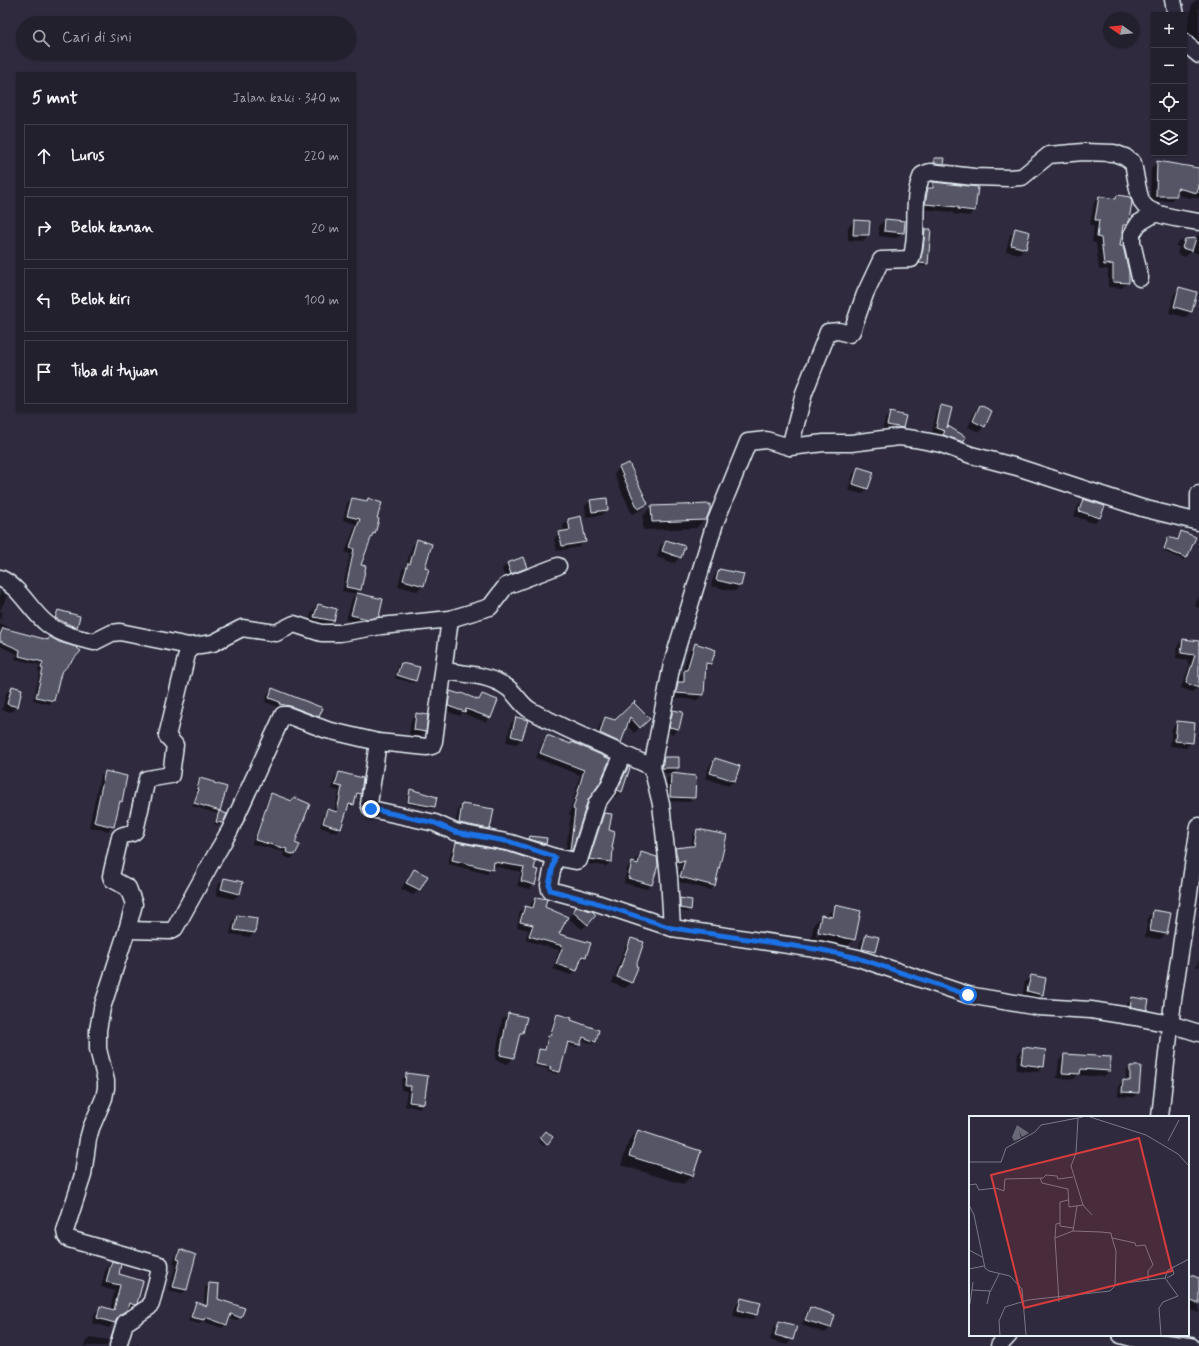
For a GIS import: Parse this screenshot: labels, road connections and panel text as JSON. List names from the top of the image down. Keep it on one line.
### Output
{"north":"left","page":{"map_buttons":["+","−"],"search":"Cari di sini","heading":["5 mnt","Jalan kaki · 340 m"],"list":[["Lurus","220 m"],["Belok kanan","20 m"],["Belok kiri","100 m"],"Tiba di tujuan"]}}
